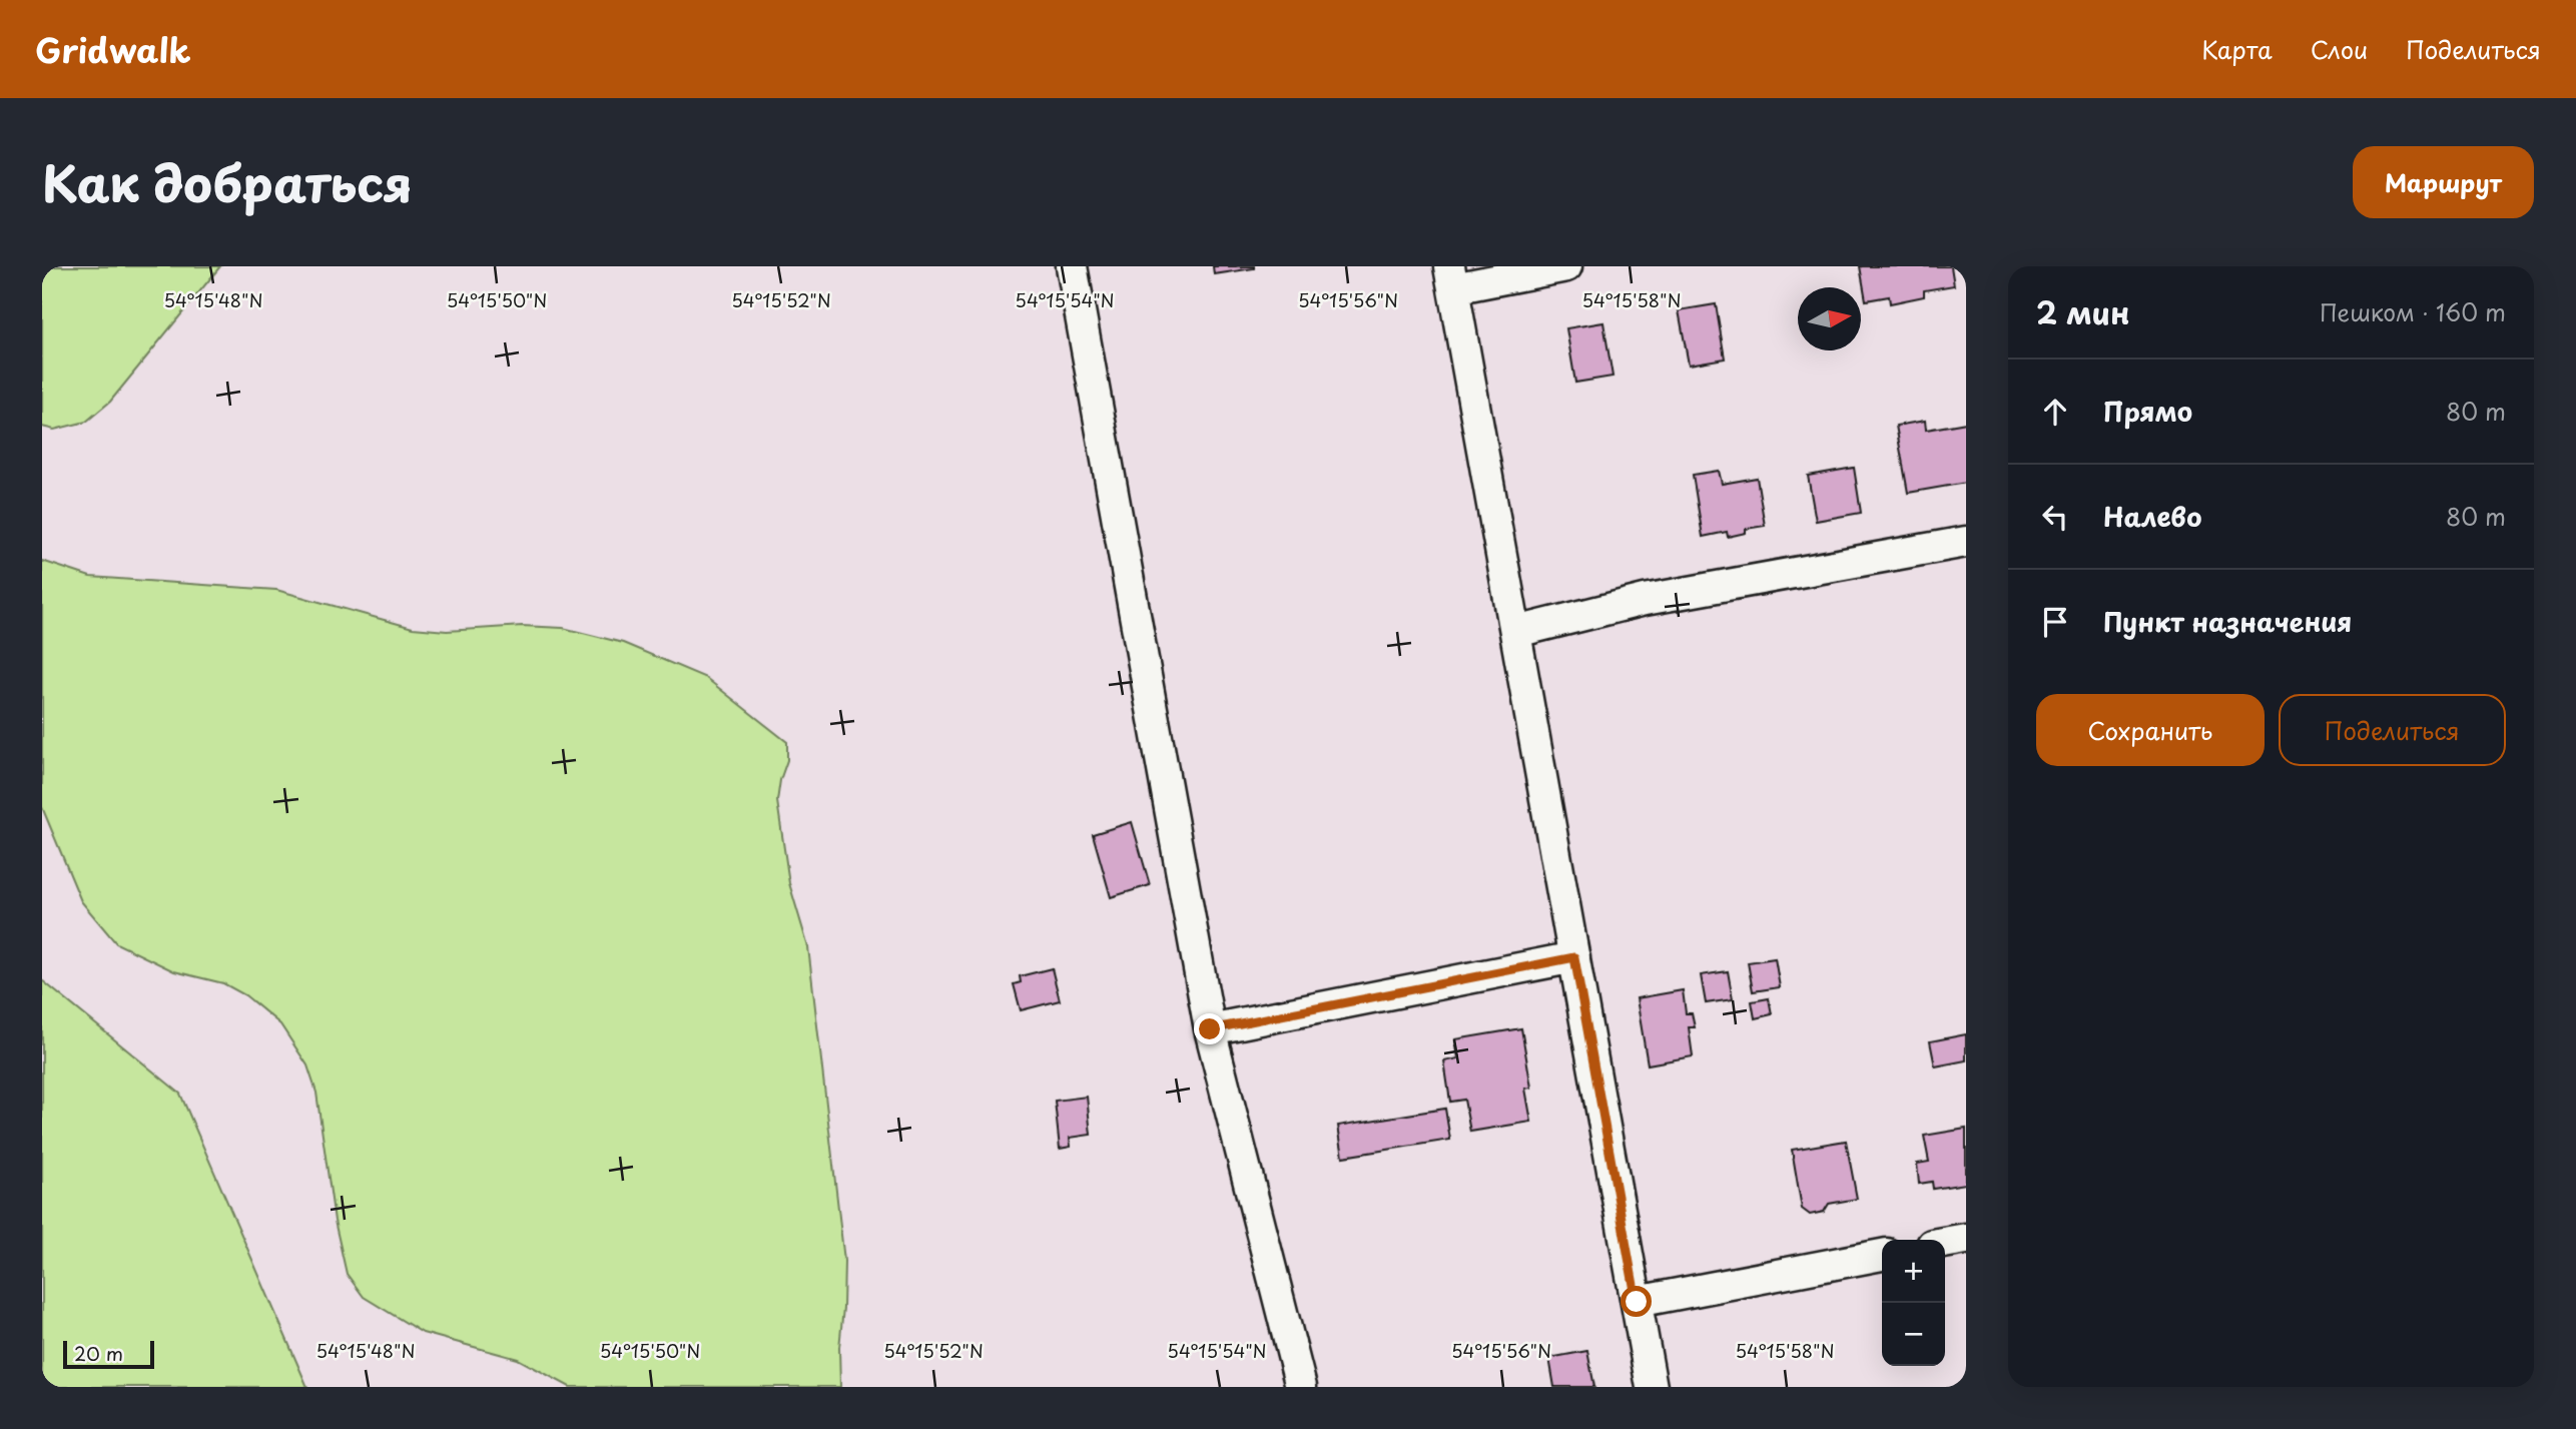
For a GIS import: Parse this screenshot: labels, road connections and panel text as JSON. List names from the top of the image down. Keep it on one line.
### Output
{"scale_bar":"20 m","north":"right","page":{"header":"Gridwalk","nav":["Карта","Слои","Поделиться"],"title":"Как добраться","buttons":["Маршрут",["Сохранить","Поделиться"]],"heading":["2 мин","Пешком · 160 m"],"list":[["Прямо","80 m"],["Налево","80 m"],"Пункт назначения"],"map_buttons":["+","−"],"scale":"20 m"},"coordinates":["54°15'48\"N","54°15'50\"N","54°15'52\"N","54°15'54\"N","54°15'56\"N","54°15'58\"N"]}
